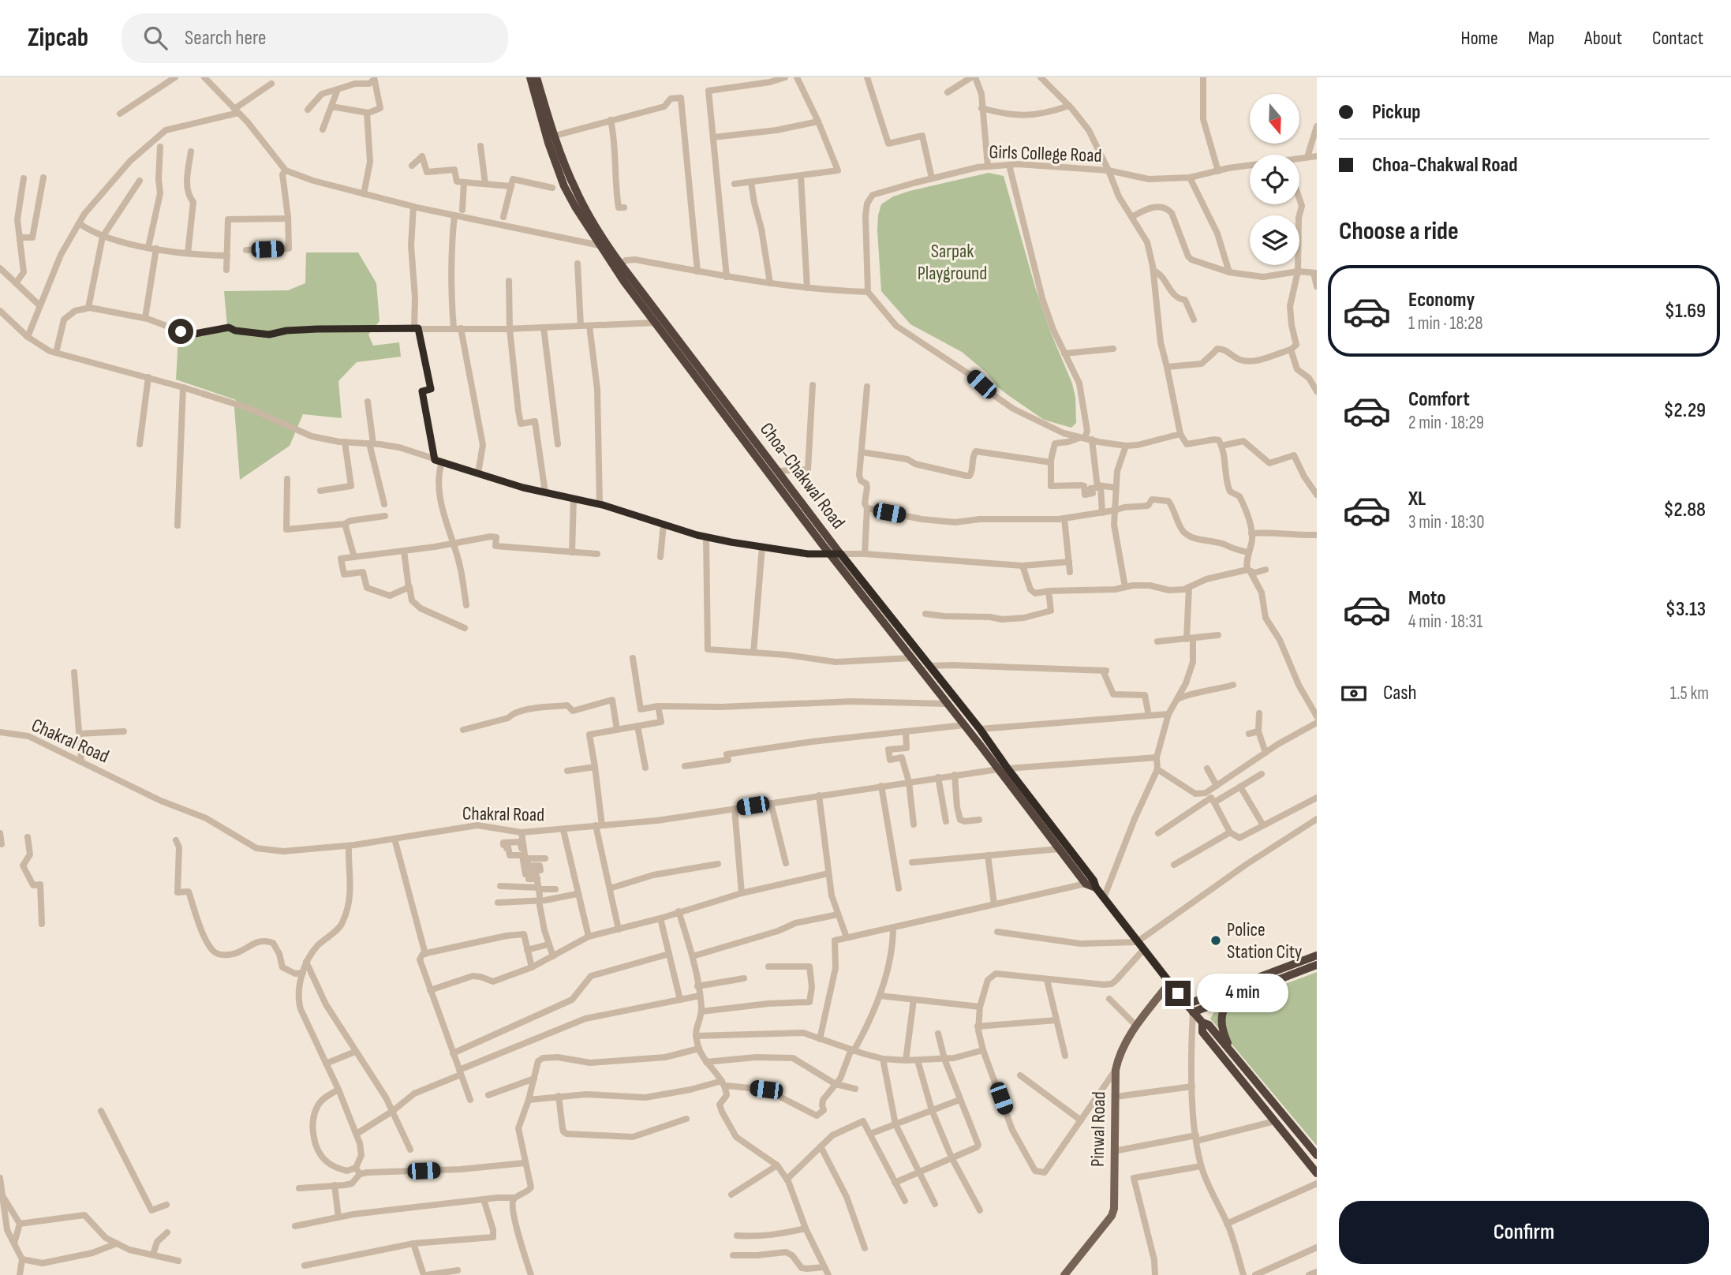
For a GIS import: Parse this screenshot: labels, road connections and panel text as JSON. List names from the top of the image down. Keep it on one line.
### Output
{"streets":{"highway":["Choa-Chakwal Road"],"main road":["Pinwal Road"],"street":["Girls College Road","Chakral Road"]},"crossings":[["Choa-Chakwal Road","Chakral Road"],["Choa-Chakwal Road","Pinwal Road"]],"parks":["Sarpak Playground"],"places":["Police Station City"],"north":"bottom","page":{"header":"Zipcab","search":"Search here","nav":["Home","Map","About","Contact"],"banner":["Pickup","Choa-Chakwal Road"],"heading":"Choose a ride","list":[{"name":"Economy","note":"1 min · 18:28","value":"$1.69"},{"name":"Comfort","note":"2 min · 18:29","value":"$2.29"},{"name":"XL","note":"3 min · 18:30","value":"$2.88"},{"name":"Moto","note":"4 min · 18:31","value":"$3.13"}],"pay":["Cash","1.5 km"],"bubble":"4 min","buttons":"Confirm"}}
